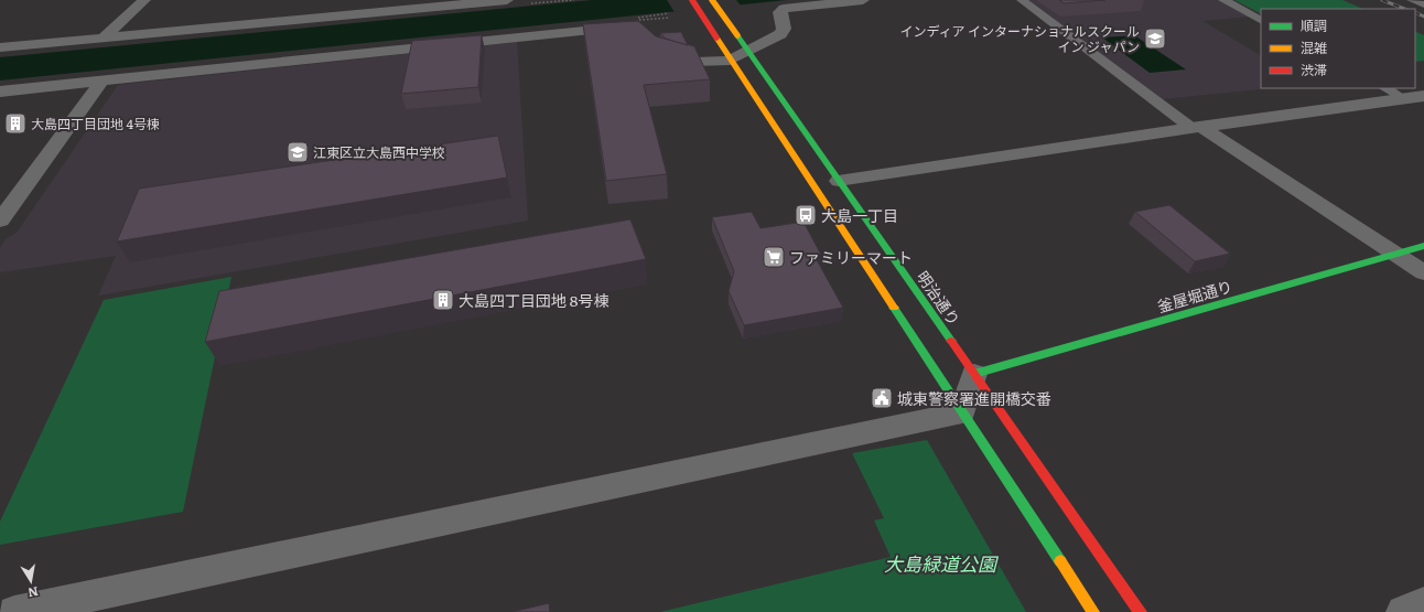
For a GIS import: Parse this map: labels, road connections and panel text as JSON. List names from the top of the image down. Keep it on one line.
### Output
{"streets":{"main road":["釜屋堀通り","明治通り"]},"crossings":[["釜屋堀通り","明治通り"]],"parks":["大島緑道公園"],"places":{"school or university":["インディア インターナショナルスクール イン ジャパン","江東区立大島西中学校"],"building":["大島四丁目団地 4号棟","大島四丁目団地 8号棟"],"bus stop":["大島一丁目"],"supermarket":["ファミリーマート"],"public building":["城東警察署進開橋交番"]},"legend":["順調","混雑","渋滞"],"north":"bottom"}
